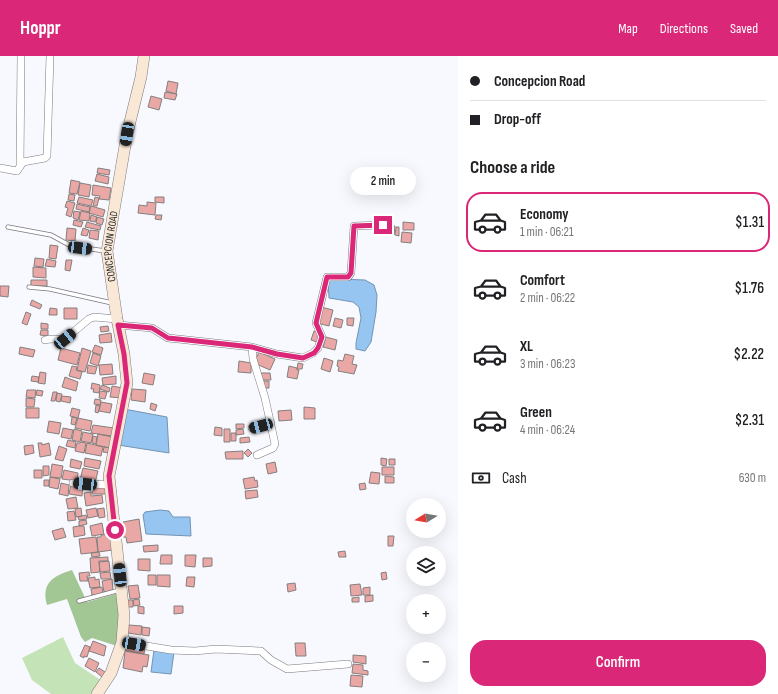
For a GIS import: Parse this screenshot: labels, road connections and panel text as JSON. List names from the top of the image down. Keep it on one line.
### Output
{"streets":{"street":["CONCEPCION ROAD"]},"north":"left","page":{"header":"Hoppr","nav":["Map","Directions","Saved"],"banner":["Concepcion Road","Drop-off"],"heading":"Choose a ride","bubble":"2 min","list":[{"name":"Economy","note":"1 min · 06:21","value":"$1.31"},{"name":"Comfort","note":"2 min · 06:22","value":"$1.76"},{"name":"XL","note":"3 min · 06:23","value":"$2.22"},{"name":"Green","note":"4 min · 06:24","value":"$2.31"}],"pay":["Cash","630 m"],"map_buttons":["+","−"],"buttons":"Confirm"}}
